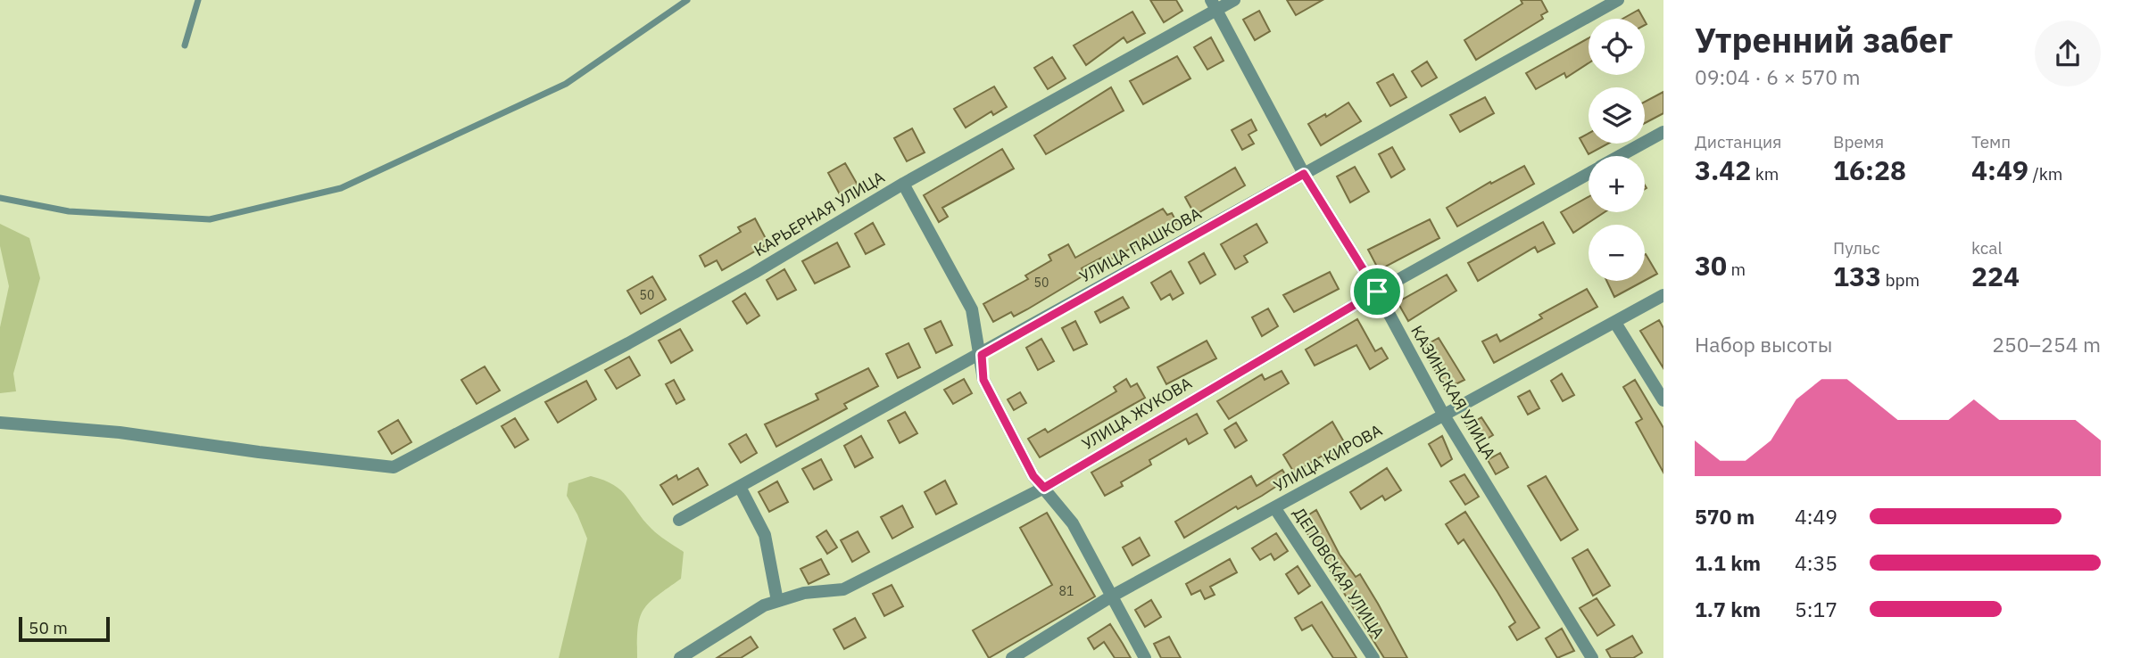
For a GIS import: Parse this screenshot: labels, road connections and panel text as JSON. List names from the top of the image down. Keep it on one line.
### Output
{"streets":{"street":["КАРЬЕРНАЯ УЛИЦА","УЛИЦА ПАШКОВА","КАЗИНСКАЯ УЛИЦА","УЛИЦА ЖУКОВА","УЛИЦА КИРОВА","ДЕПОВСКАЯ УЛИЦА"]},"crossings":[["КАРЬЕРНАЯ УЛИЦА","КАЗИНСКАЯ УЛИЦА"],["УЛИЦА ПАШКОВА","КАЗИНСКАЯ УЛИЦА"],["КАЗИНСКАЯ УЛИЦА","УЛИЦА ЖУКОВА"],["КАЗИНСКАЯ УЛИЦА","УЛИЦА КИРОВА"],["УЛИЦА КИРОВА","ДЕПОВСКАЯ УЛИЦА"]],"house_numbers":["50","50","81"],"scale_bar":"50 m","page":{"heading":["Утренний забег","09:04 · 6 × 570 m"],"map_buttons":["+","−"],"stats":[["Дистанция","3.42 km"],["Время","16:28"],["Темп","4:49 /km"],["30 m"],["Пульс","133 bpm"],["kcal","224"]],"chart":["Набор высоты","250–254 m"],"list":[{"name":"570 m","note":"4:49"},{"name":"1.1 km","note":"4:35"},{"name":"1.7 km","note":"5:17"}],"scale":"50 m"}}
